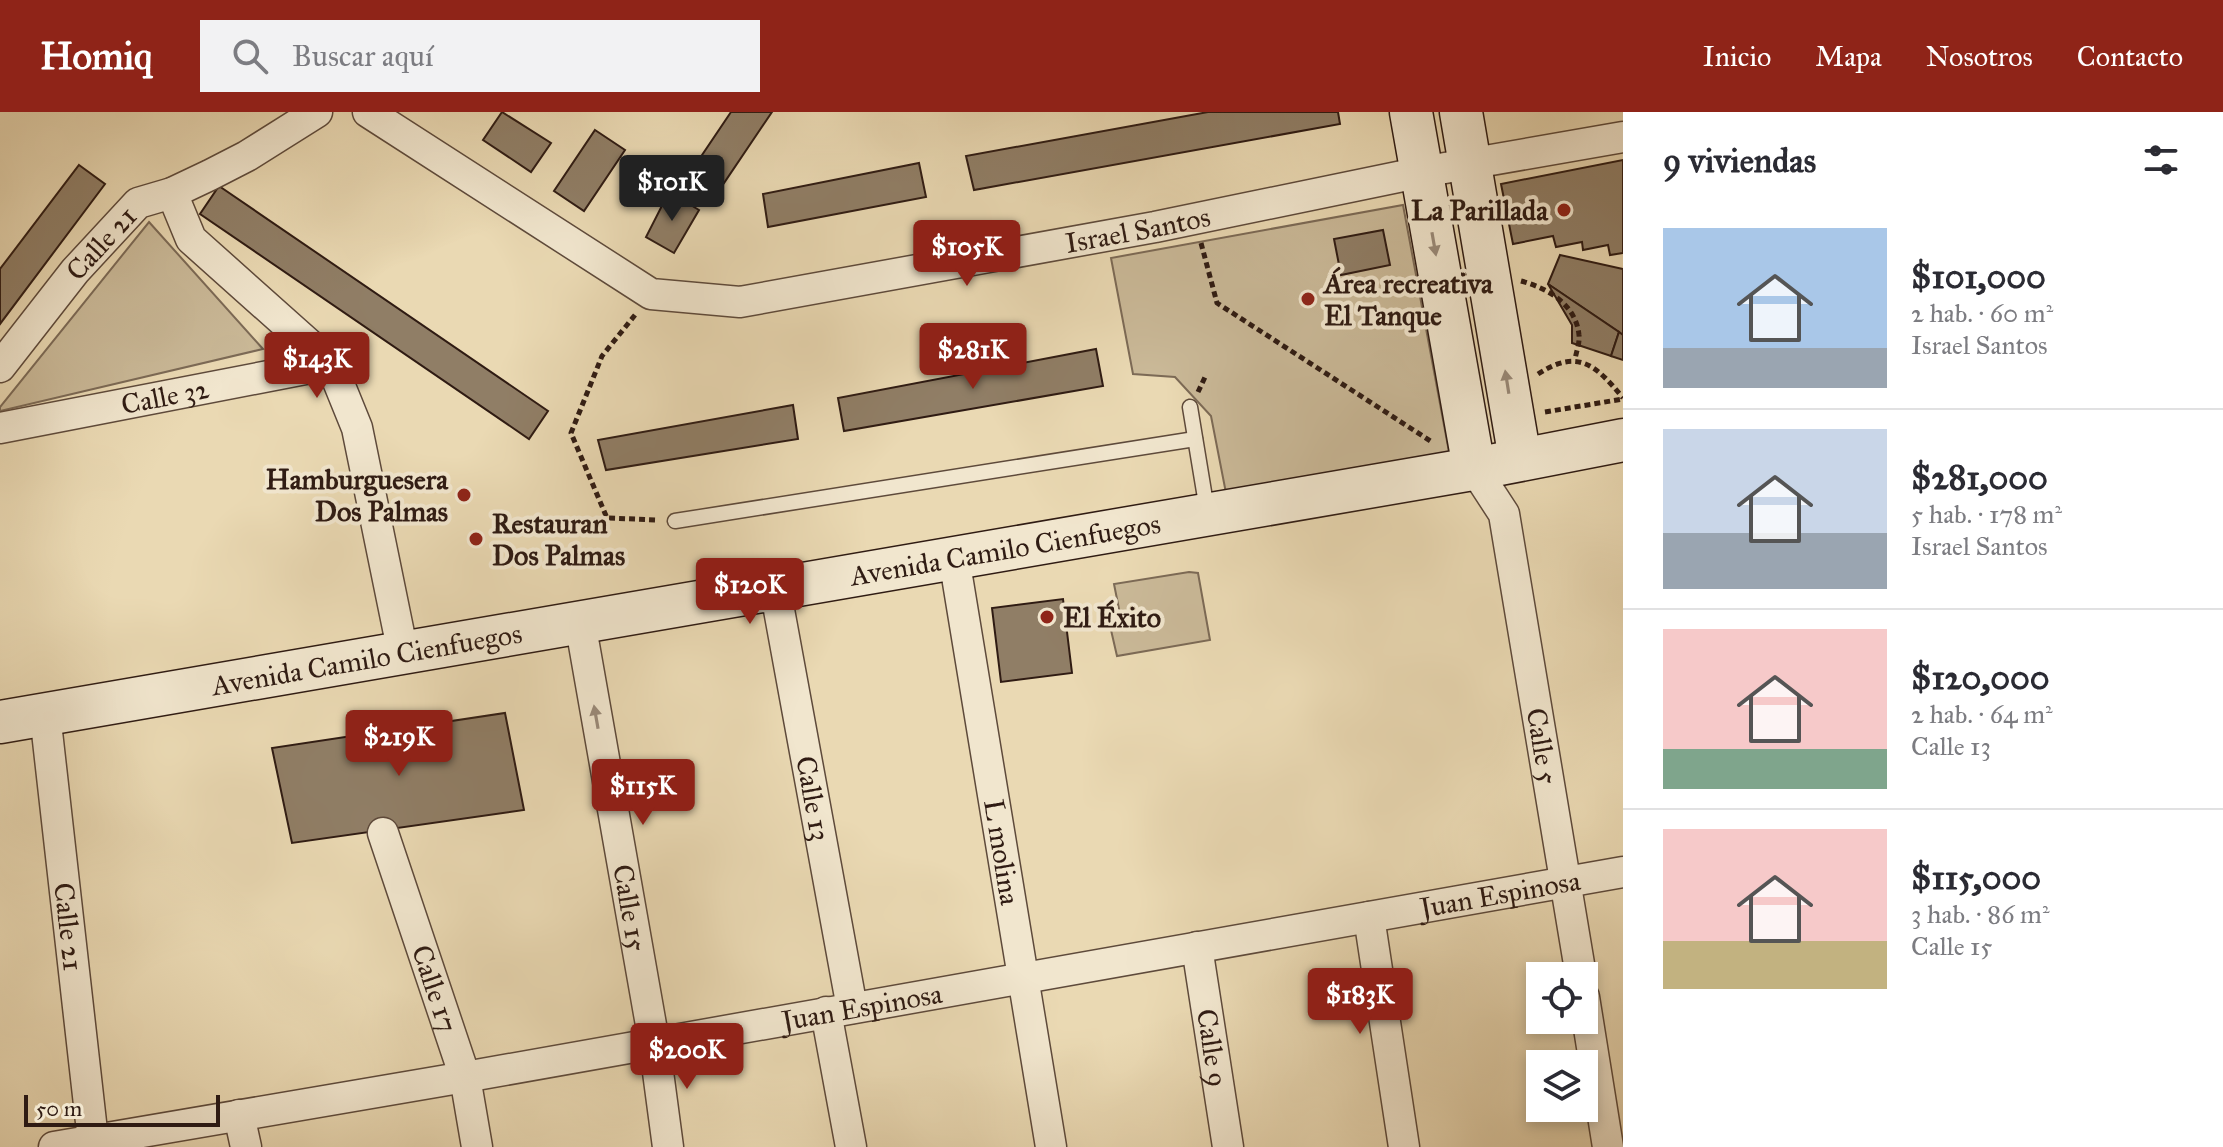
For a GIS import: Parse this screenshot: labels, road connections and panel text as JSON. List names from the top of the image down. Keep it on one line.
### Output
{"streets":{"main road":["Avenida Camilo Cienfuegos"],"street":["Israel Santos","Calle 21","Calle 32","Calle 5","Calle 13","L molina","Juan Espinosa","Calle 15","Calle 17","Calle 9"]},"crossings":[["Calle 21","Avenida Camilo Cienfuegos"],["Calle 21","Juan Espinosa"],["Avenida Camilo Cienfuegos","Calle 5"],["Avenida Camilo Cienfuegos","Calle 13"],["Avenida Camilo Cienfuegos","L molina"],["Avenida Camilo Cienfuegos","Calle 15"],["Calle 5","Juan Espinosa"],["Calle 13","Juan Espinosa"],["L molina","Juan Espinosa"],["Juan Espinosa","Calle 15"],["Juan Espinosa","Calle 17"],["Juan Espinosa","Calle 9"]],"one_way":["Calle 15"],"places":["La Parillada","Área recreativa El Tanque","Hamburguesera Dos Palmas","Restauran Dos Palmas","El Éxito"],"scale_bar":"50 m","page":{"header":"Homiq","search":"Buscar aquí","nav":["Inicio","Mapa","Nosotros","Contacto"],"heading":"9 viviendas","price":["$101K","$105K","$281K","$143K","$120K","$219K","$115K","$183K","$200K"],"list":[{"name":"$101,000","note":"2 hab. · 60 m² · Israel Santos"},{"name":"$281,000","note":"5 hab. · 178 m² · Israel Santos"},{"name":"$120,000","note":"2 hab. · 64 m² · Calle 13"},{"name":"$115,000","note":"3 hab. · 86 m² · Calle 15"}],"scale":"50 m"}}
